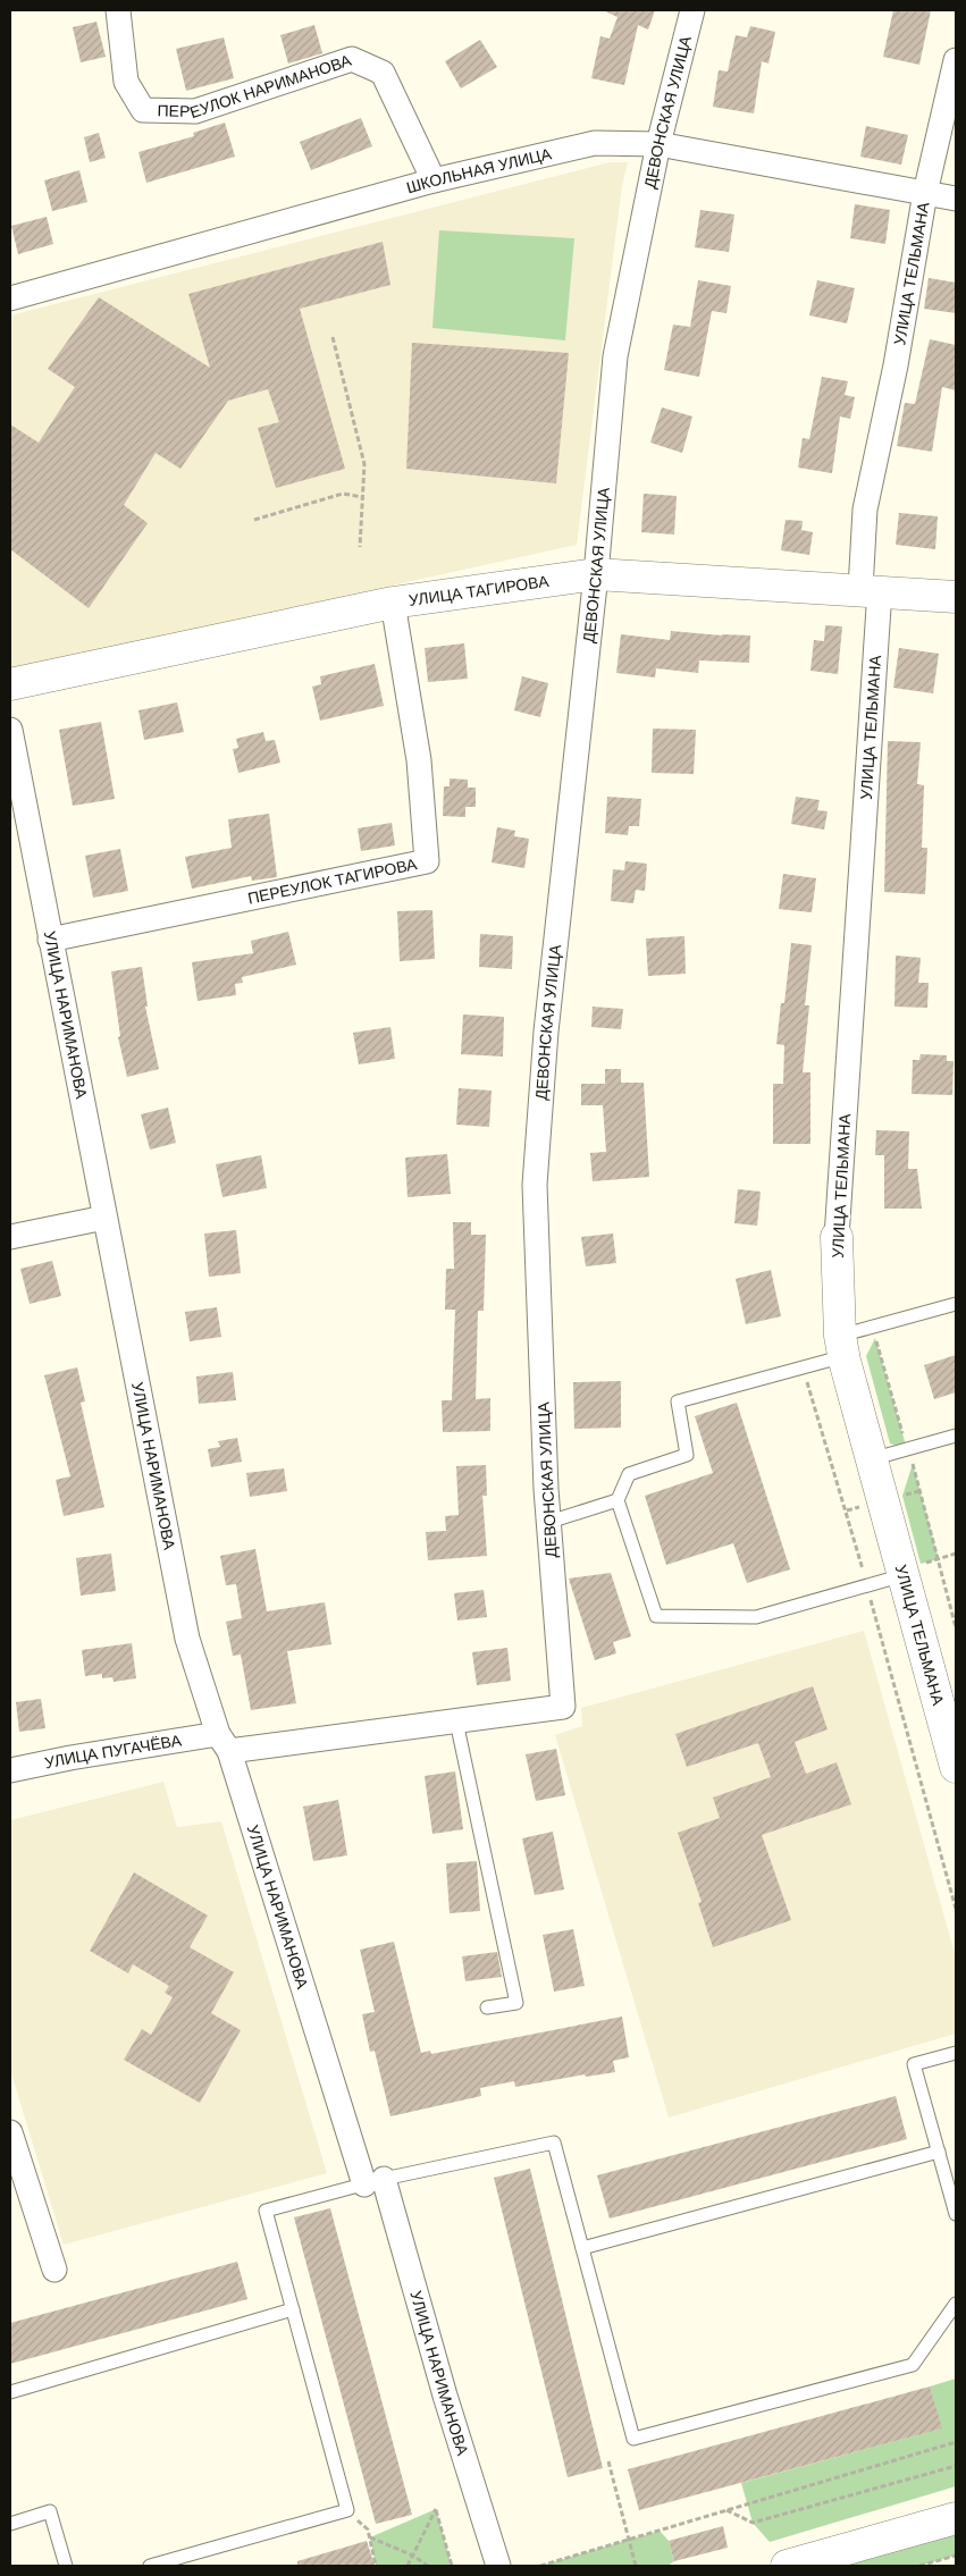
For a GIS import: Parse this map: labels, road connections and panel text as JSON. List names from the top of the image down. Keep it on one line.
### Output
{"streets":{"street":["ПЕРЕУЛОК НАРИМАНОВА","ДЕВОНСКАЯ УЛИЦА","ШКОЛЬНАЯ УЛИЦА","УЛИЦА ТЕЛЬМАНА","УЛИЦА ТАГИРОВА","ПЕРЕУЛОК ТАГИРОВА","УЛИЦА НАРИМАНОВА","УЛИЦА ПУГАЧЁВА"]},"crossings":[["ПЕРЕУЛОК НАРИМАНОВА","ШКОЛЬНАЯ УЛИЦА"],["ДЕВОНСКАЯ УЛИЦА","ШКОЛЬНАЯ УЛИЦА"],["ДЕВОНСКАЯ УЛИЦА","УЛИЦА ТАГИРОВА"],["ДЕВОНСКАЯ УЛИЦА","УЛИЦА НАРИМАНОВА"],["ДЕВОНСКАЯ УЛИЦА","УЛИЦА ПУГАЧЁВА"],["ШКОЛЬНАЯ УЛИЦА","УЛИЦА ТЕЛЬМАНА"],["УЛИЦА ТЕЛЬМАНА","УЛИЦА ТАГИРОВА"],["УЛИЦА ТАГИРОВА","ПЕРЕУЛОК ТАГИРОВА"],["ПЕРЕУЛОК ТАГИРОВА","УЛИЦА НАРИМАНОВА"],["УЛИЦА НАРИМАНОВА","УЛИЦА ПУГАЧЁВА"]]}
